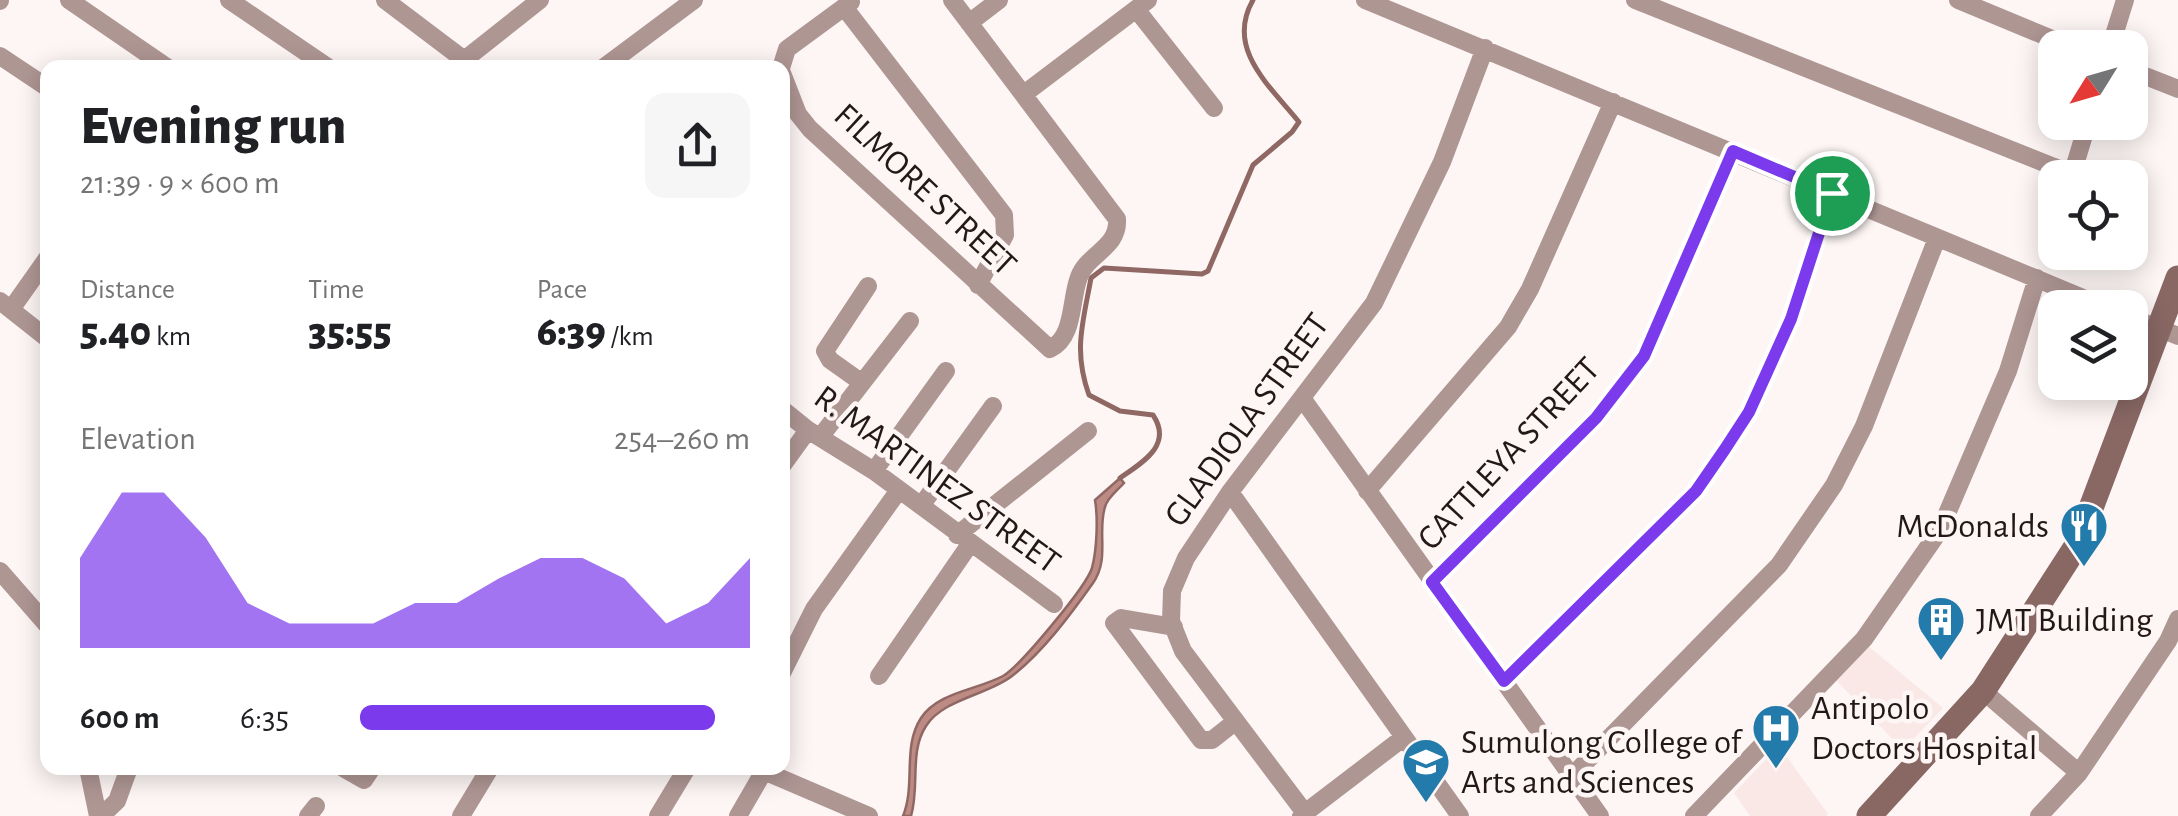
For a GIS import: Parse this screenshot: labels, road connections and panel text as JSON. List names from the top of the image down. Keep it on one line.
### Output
{"streets":{"street":["FILMORE STREET","GLADIOLA STREET","CATTLEYA STREET","R. MARTINEZ STREET"]},"places":{"restaurant":["McDonalds"],"building":["JMT Building"],"hospital":["Antipolo Doctors Hospital"],"school or university":["Sumulong College of Arts and Sciences"]},"north":"bottom left","page":{"heading":["Evening run","21:39 · 9 × 600 m"],"stats":[["Distance","5.40 km"],["Time","35:55"],["Pace","6:39 /km"]],"chart":["Elevation","254–260 m"],"list":[{"name":"600 m","note":"6:35"}]}}
